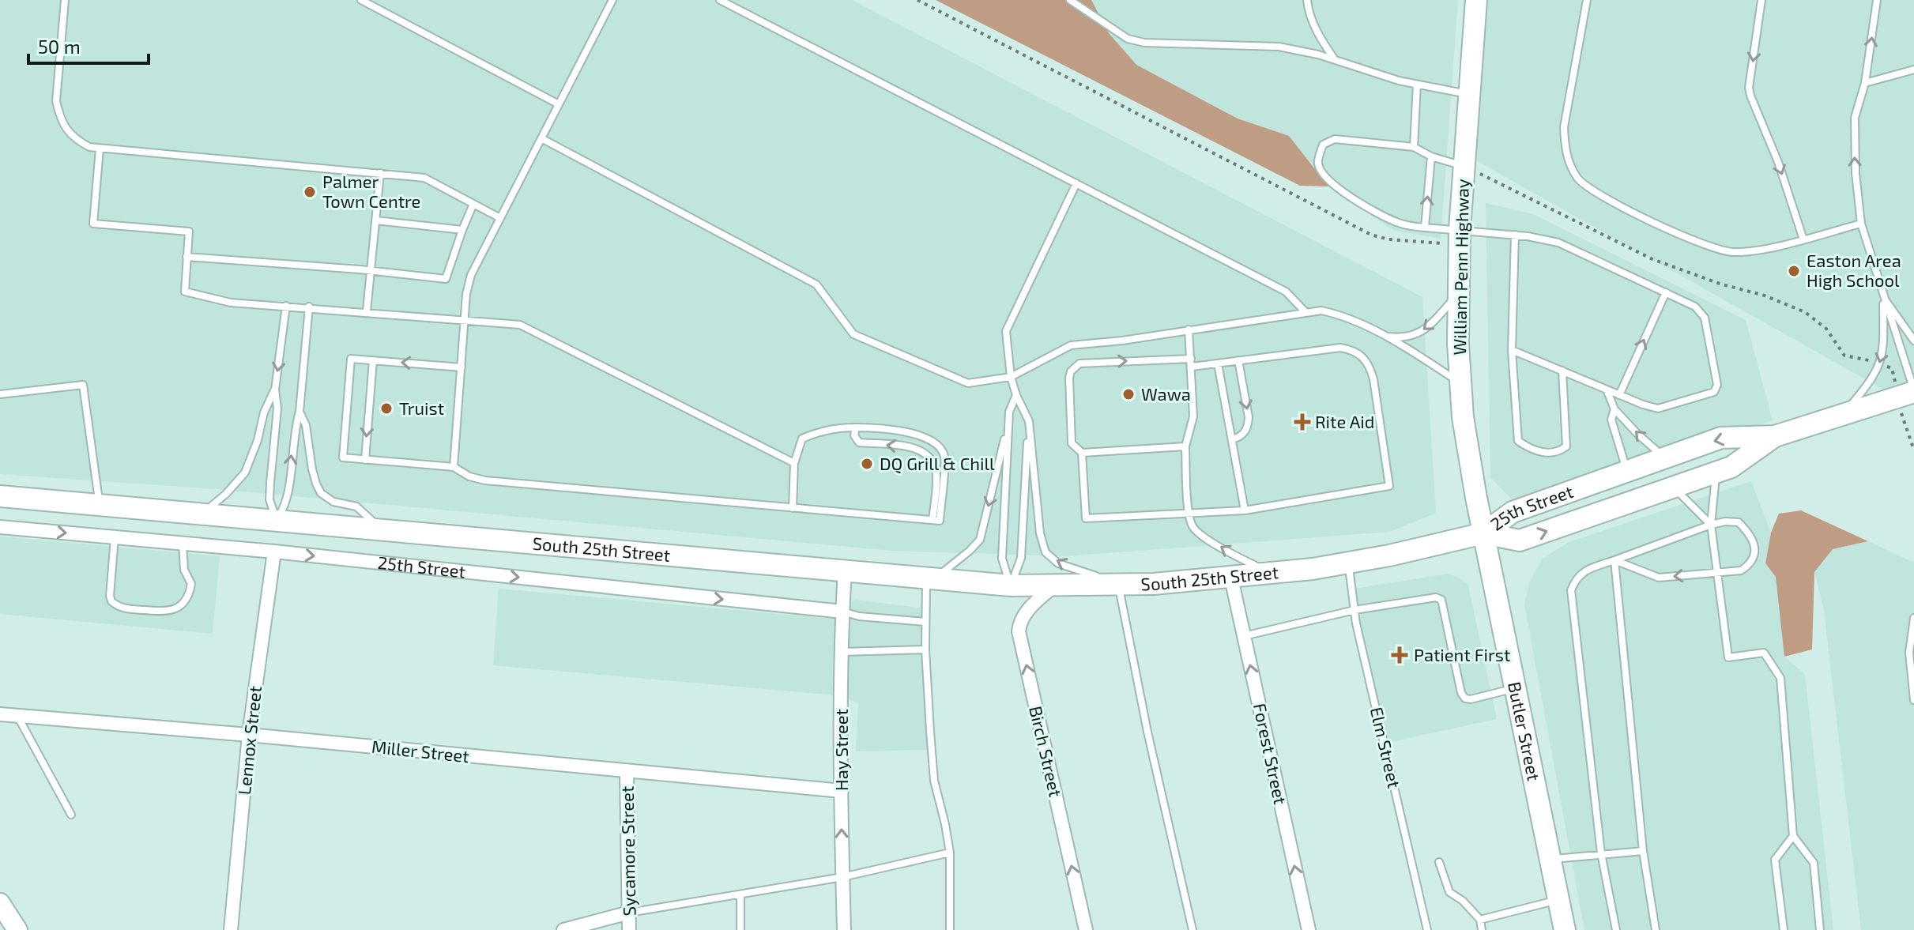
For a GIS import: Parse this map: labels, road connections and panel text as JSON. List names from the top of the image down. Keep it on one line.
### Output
{"streets":{"main road":["William Penn Highway","25th Street","South 25th Street","Butler Street"],"street":["Lennox Street","Hay Street","Miller Street","Birch Street","Forest Street","Sycamore Street"],"lane":["Elm Street"]},"crossings":[["William Penn Highway","25th Street"],["William Penn Highway","South 25th Street"],["William Penn Highway","Butler Street"],["25th Street","South 25th Street"],["25th Street","Butler Street"],["25th Street","Lennox Street"],["25th Street","Hay Street"],["South 25th Street","Butler Street"],["South 25th Street","Elm Street"],["South 25th Street","Hay Street"],["South 25th Street","Birch Street"],["South 25th Street","Forest Street"],["Lennox Street","Miller Street"],["Hay Street","Miller Street"],["Miller Street","Sycamore Street"]],"one_way":["Birch Street","Forest Street"],"places":{"other":["Palmer Town Centre","Easton Area High School","Wawa","Truist","DQ Grill & Chill"],"health":["Rite Aid","Patient First"]},"scale_bar":"50 m"}
